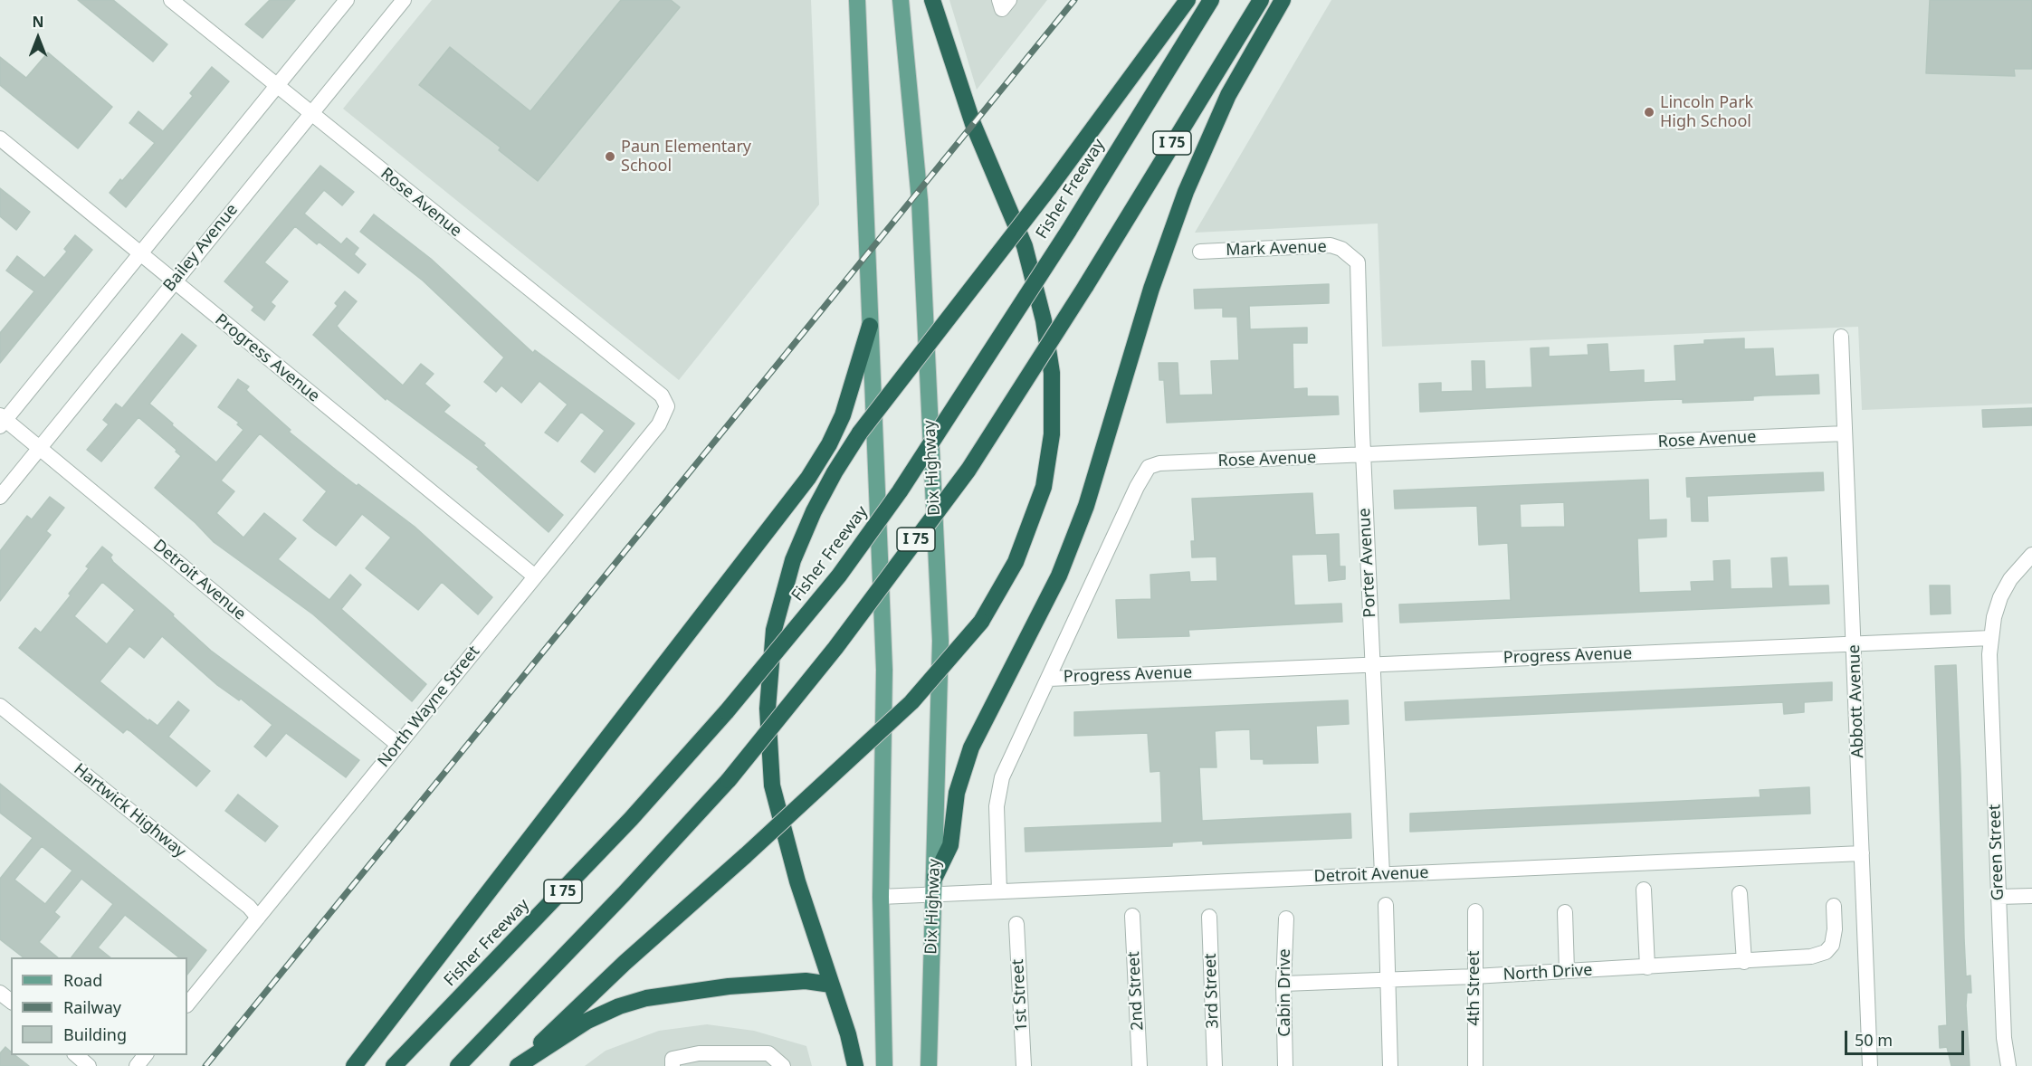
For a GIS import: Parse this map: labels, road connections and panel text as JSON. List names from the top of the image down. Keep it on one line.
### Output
{"streets":{"highway":["I 75","Fisher Freeway"],"main road":["Dix Highway"],"street":["Rose Avenue","Bailey Avenue","Mark Avenue","Progress Avenue","Porter Avenue","Detroit Avenue","Abbott Avenue","North Wayne Street","Hartwick Highway","Green Street","North Drive","4th Street","2nd Street","3rd Street","Cabin Drive","1st Street"]},"crossings":[["Rose Avenue","Bailey Avenue"],["Rose Avenue","Progress Avenue"],["Rose Avenue","Porter Avenue"],["Rose Avenue","Detroit Avenue"],["Rose Avenue","Abbott Avenue"],["Rose Avenue","North Wayne Street"],["Bailey Avenue","Progress Avenue"],["Bailey Avenue","Detroit Avenue"],["Mark Avenue","Porter Avenue"],["Progress Avenue","Porter Avenue"],["Progress Avenue","Abbott Avenue"],["Progress Avenue","North Wayne Street"],["Progress Avenue","Green Street"],["Dix Highway","Detroit Avenue"],["Porter Avenue","Detroit Avenue"],["Detroit Avenue","Abbott Avenue"],["Detroit Avenue","North Wayne Street"],["North Wayne Street","Hartwick Highway"],["North Drive","4th Street"],["North Drive","Cabin Drive"]],"places":["Lincoln Park High School","Paun Elementary School"],"legend":["Road","Railway","Building"],"scale_bar":"50 m","north":"top"}
